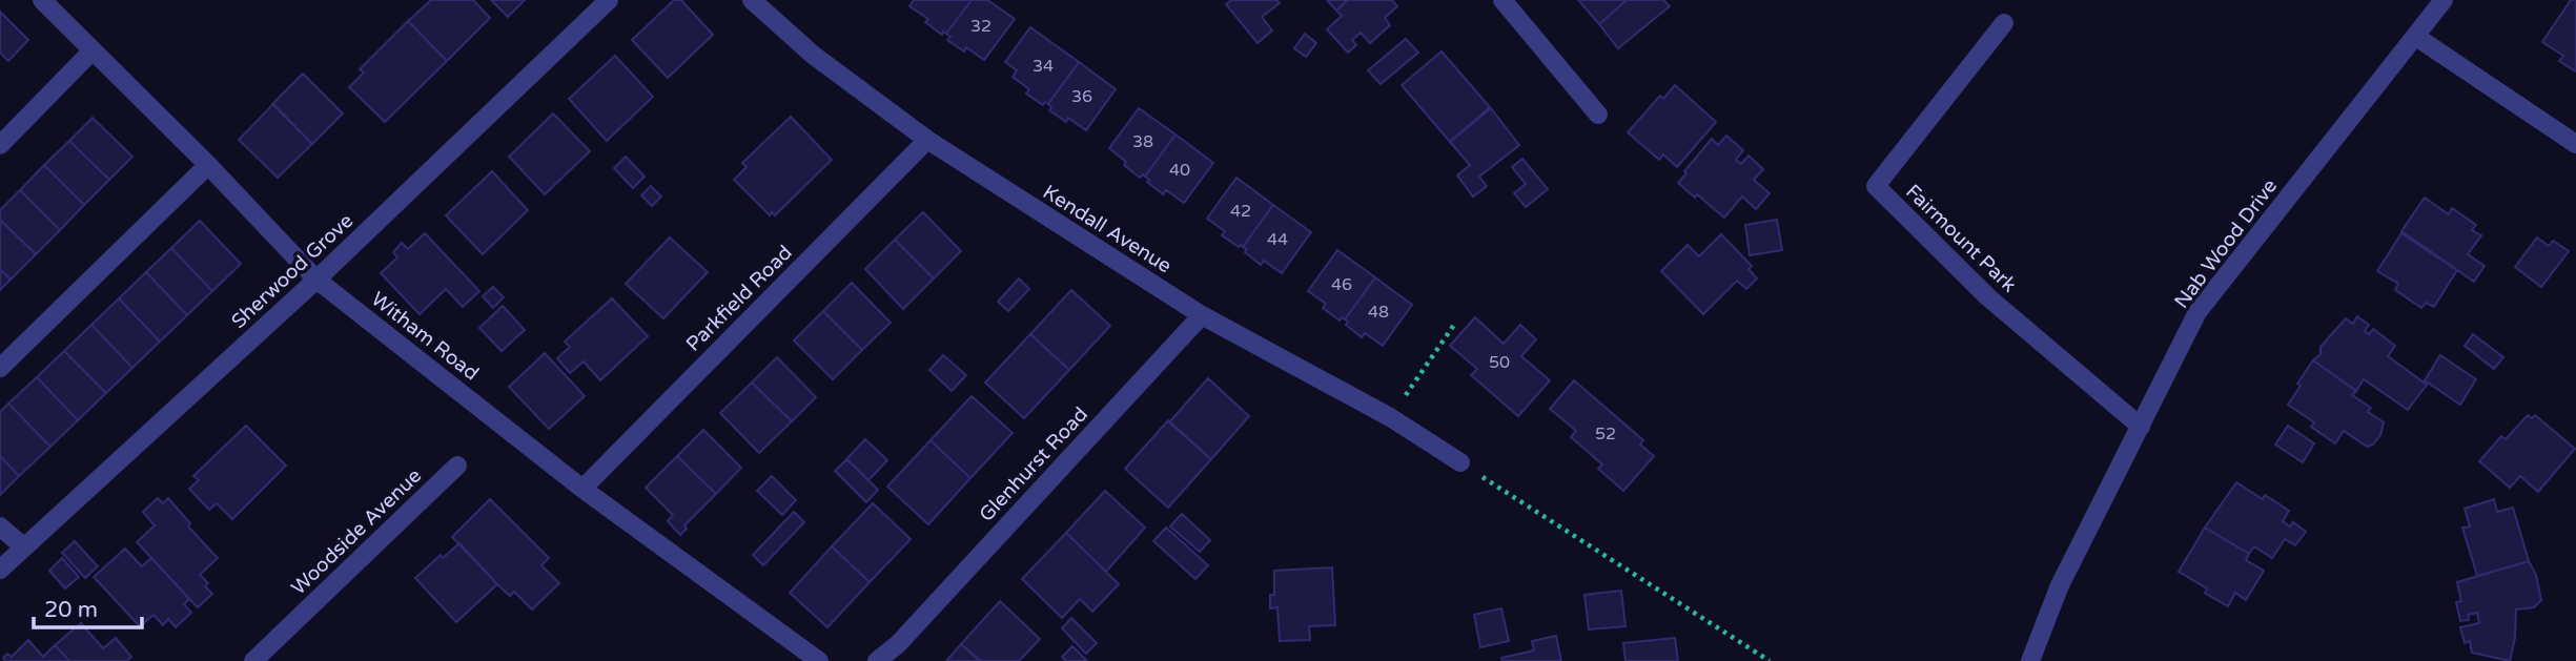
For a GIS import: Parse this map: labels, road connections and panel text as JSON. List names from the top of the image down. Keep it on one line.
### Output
{"streets":{"street":["Kendall Avenue","Fairmount Park","Nab Wood Drive","Sherwood Grove","Parkfield Road","Witham Road","Glenhurst Road","Woodside Avenue"]},"crossings":[["Kendall Avenue","Parkfield Road"],["Kendall Avenue","Glenhurst Road"],["Fairmount Park","Nab Wood Drive"],["Sherwood Grove","Witham Road"],["Parkfield Road","Witham Road"]],"house_numbers":["32","34","36","38","40","42","44","46","48","50","52"],"scale_bar":"20 m"}
